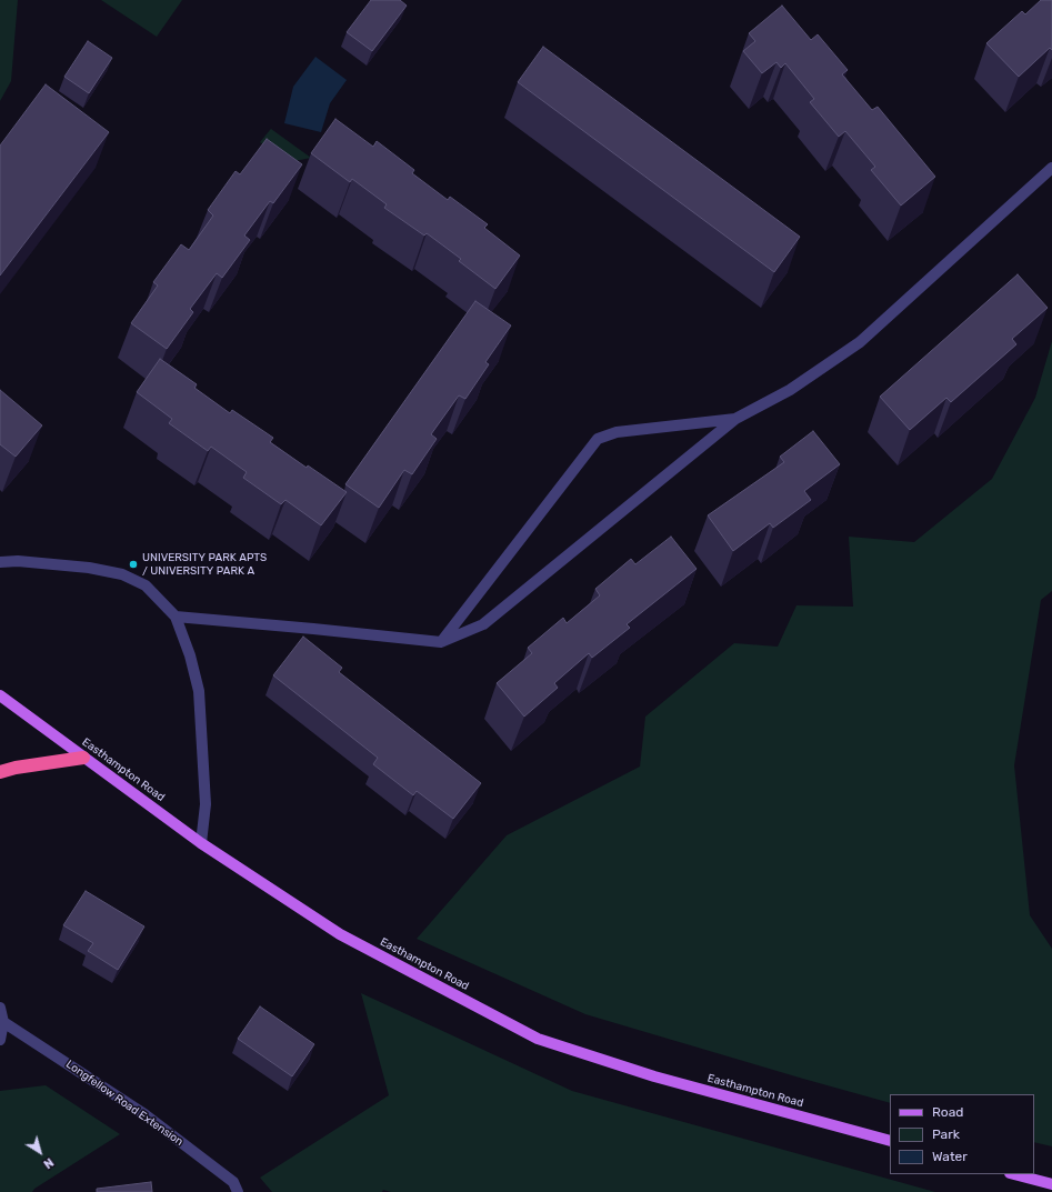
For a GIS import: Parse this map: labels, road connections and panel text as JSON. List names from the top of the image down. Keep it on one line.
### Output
{"streets":{"main road":["Easthampton Road"],"street":["Longfellow Road Extension"]},"places":["UNIVERSITY PARK APTS / UNIVERSITY PARK A"],"legend":["Road","Park","Water"],"north":"bottom right"}
